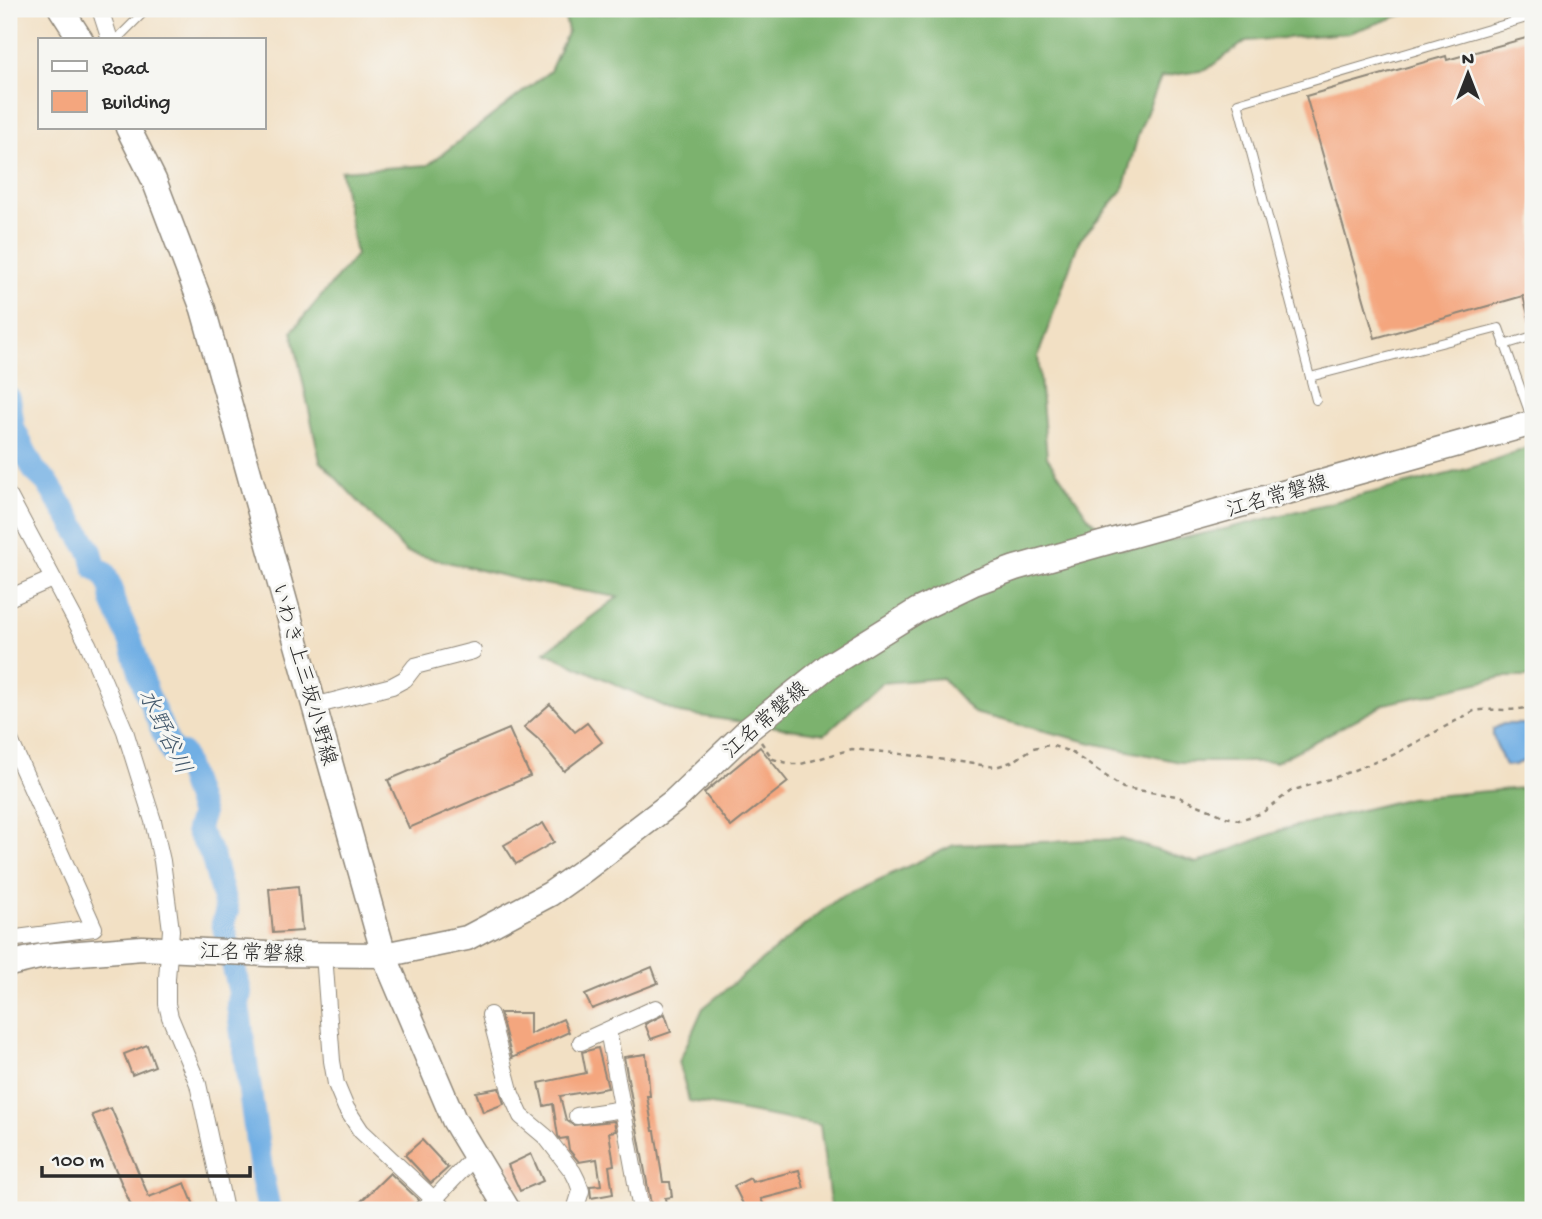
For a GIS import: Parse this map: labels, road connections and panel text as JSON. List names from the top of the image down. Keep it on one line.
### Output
{"streets":{"main road":["江名常磐線","いわき上三坂小野線"]},"crossings":[["江名常磐線","いわき上三坂小野線"]],"water":["水野谷川"],"legend":["Road","Building"],"scale_bar":"100 m","north":"top"}
